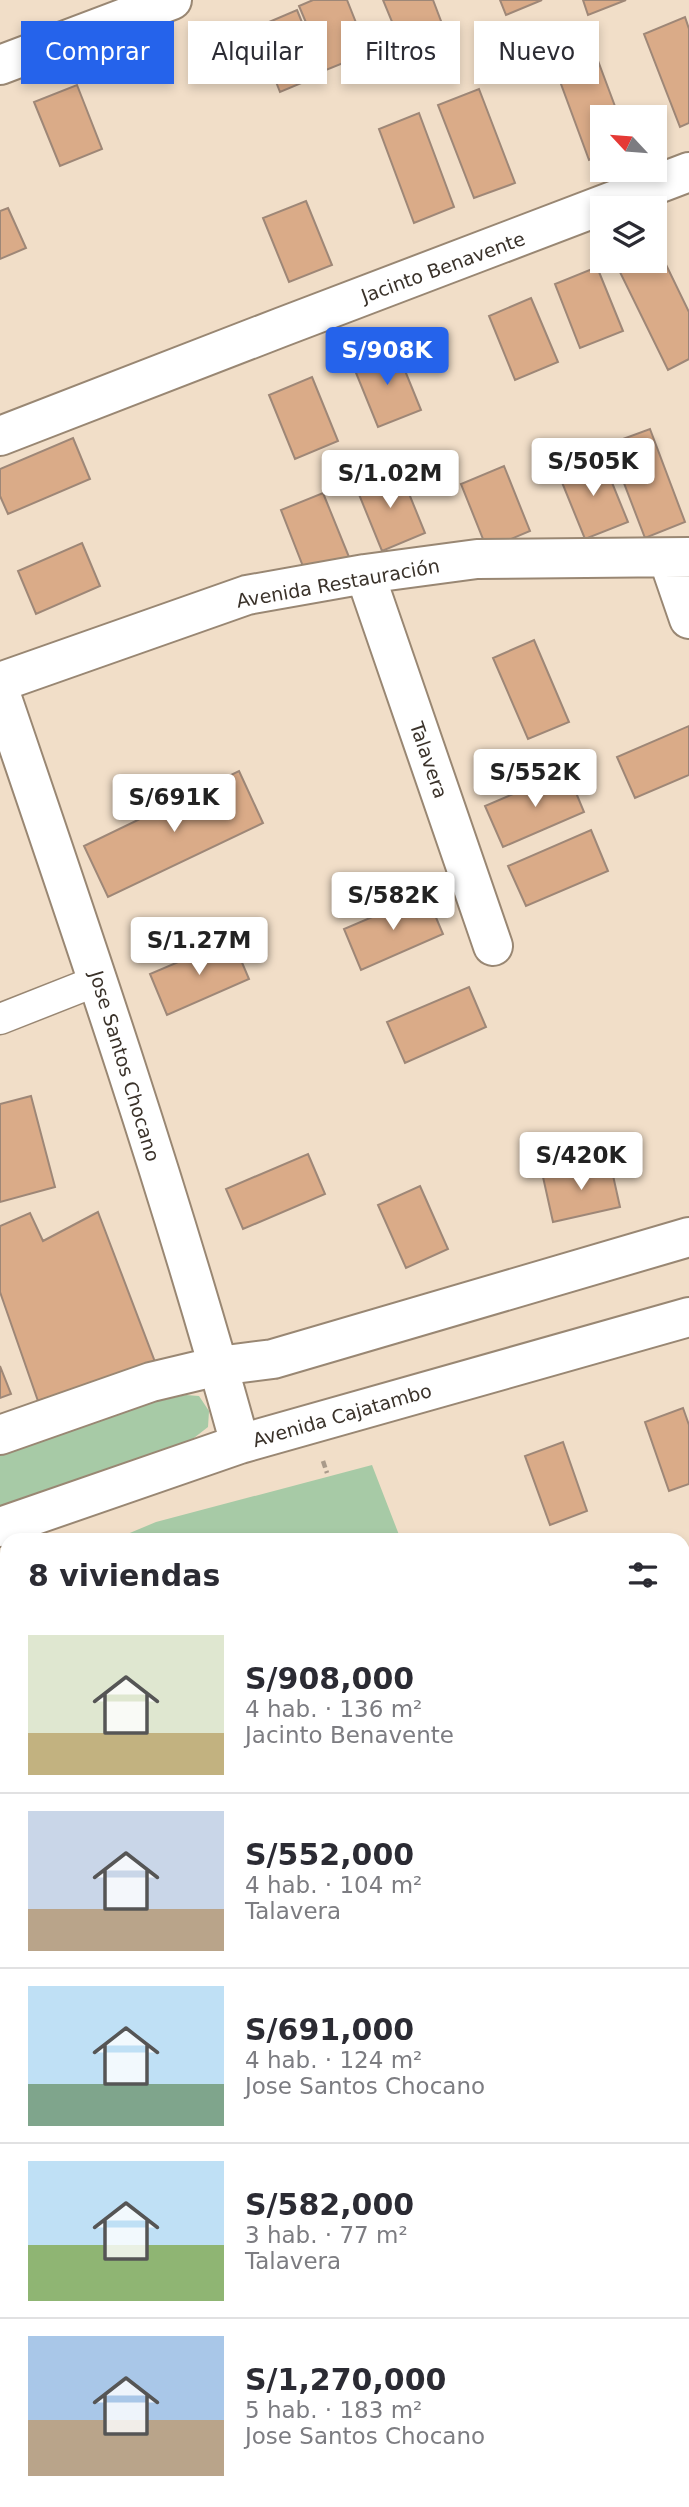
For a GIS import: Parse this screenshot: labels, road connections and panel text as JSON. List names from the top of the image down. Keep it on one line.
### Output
{"streets":{"street":["Jacinto Benavente","Avenida Restauración","Talavera","Jose Santos Chocano","Avenida Cajatambo"]},"crossings":[["Avenida Restauración","Talavera"],["Jose Santos Chocano","Avenida Cajatambo"]],"north":"top left","page":{"chip":["Comprar","Alquilar","Filtros","Nuevo"],"price":["S/908K","S/505K","S/1.02M","S/552K","S/691K","S/582K","S/1.27M","S/420K"],"heading":"8 viviendas","list":[{"name":"S/908,000","note":"4 hab. · 136 m² · Jacinto Benavente"},{"name":"S/552,000","note":"4 hab. · 104 m² · Talavera"},{"name":"S/691,000","note":"4 hab. · 124 m² · Jose Santos Chocano"},{"name":"S/582,000","note":"3 hab. · 77 m² · Talavera"},{"name":"S/1,270,000","note":"5 hab. · 183 m² · Jose Santos Chocano"}]}}
